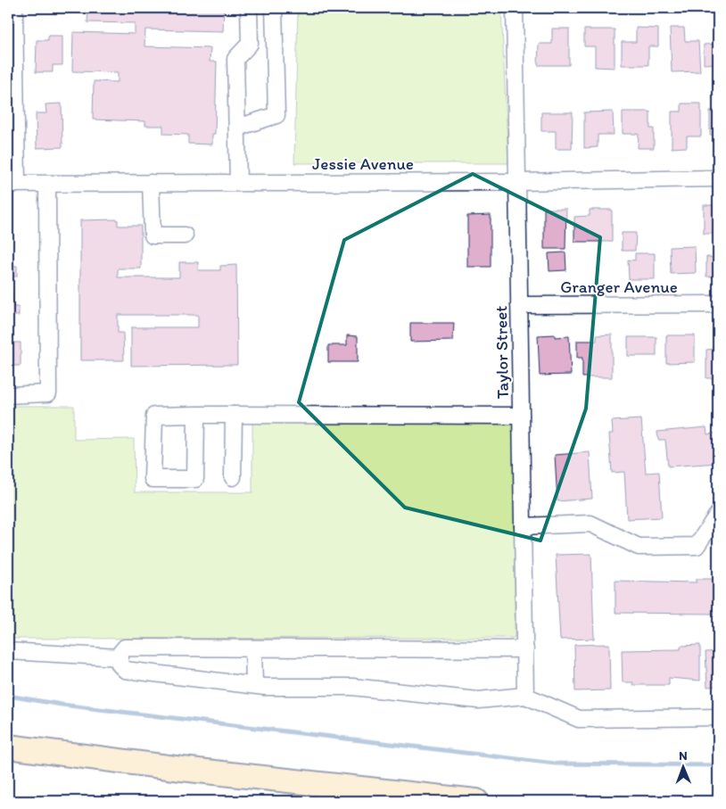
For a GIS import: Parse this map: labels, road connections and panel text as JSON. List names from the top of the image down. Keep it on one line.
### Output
{"streets":{"street":["Jessie Avenue","Granger Avenue","Taylor Street"]},"crossings":[["Jessie Avenue","Taylor Street"],["Granger Avenue","Taylor Street"]],"north":"top"}
